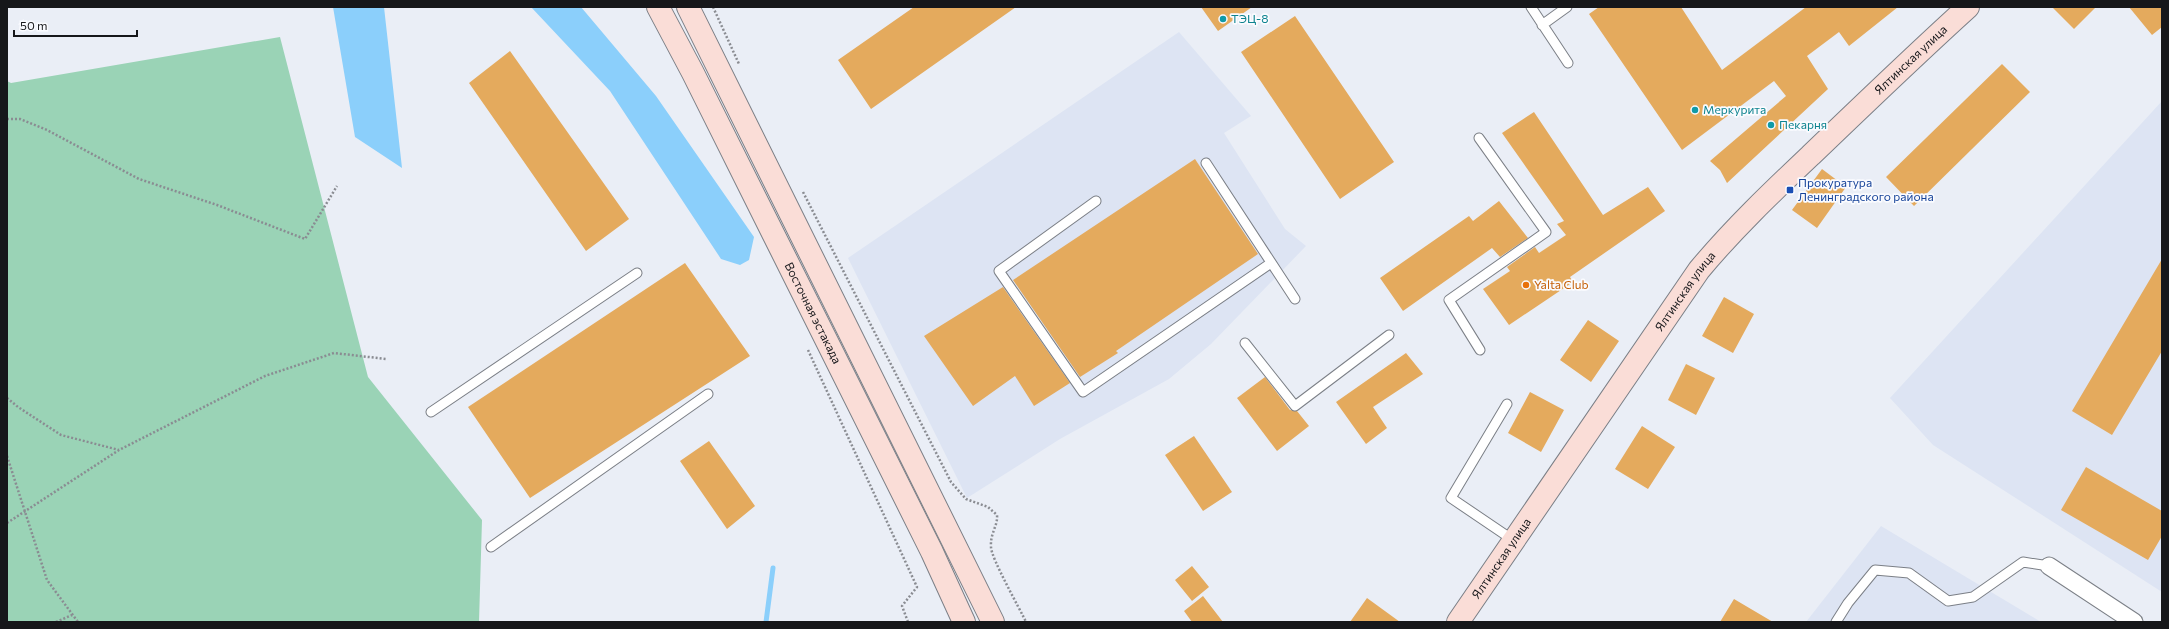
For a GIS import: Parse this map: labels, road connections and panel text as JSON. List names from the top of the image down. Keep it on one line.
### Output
{"streets":{"main road":["Ялтинская улица","Восточная эстакада"]},"places":{"other":["ТЭЦ-8","Меркурита","Пекарня","Yalta Club"],"transit":["Прокуратура Ленинградского района"]},"scale_bar":"50 m"}
